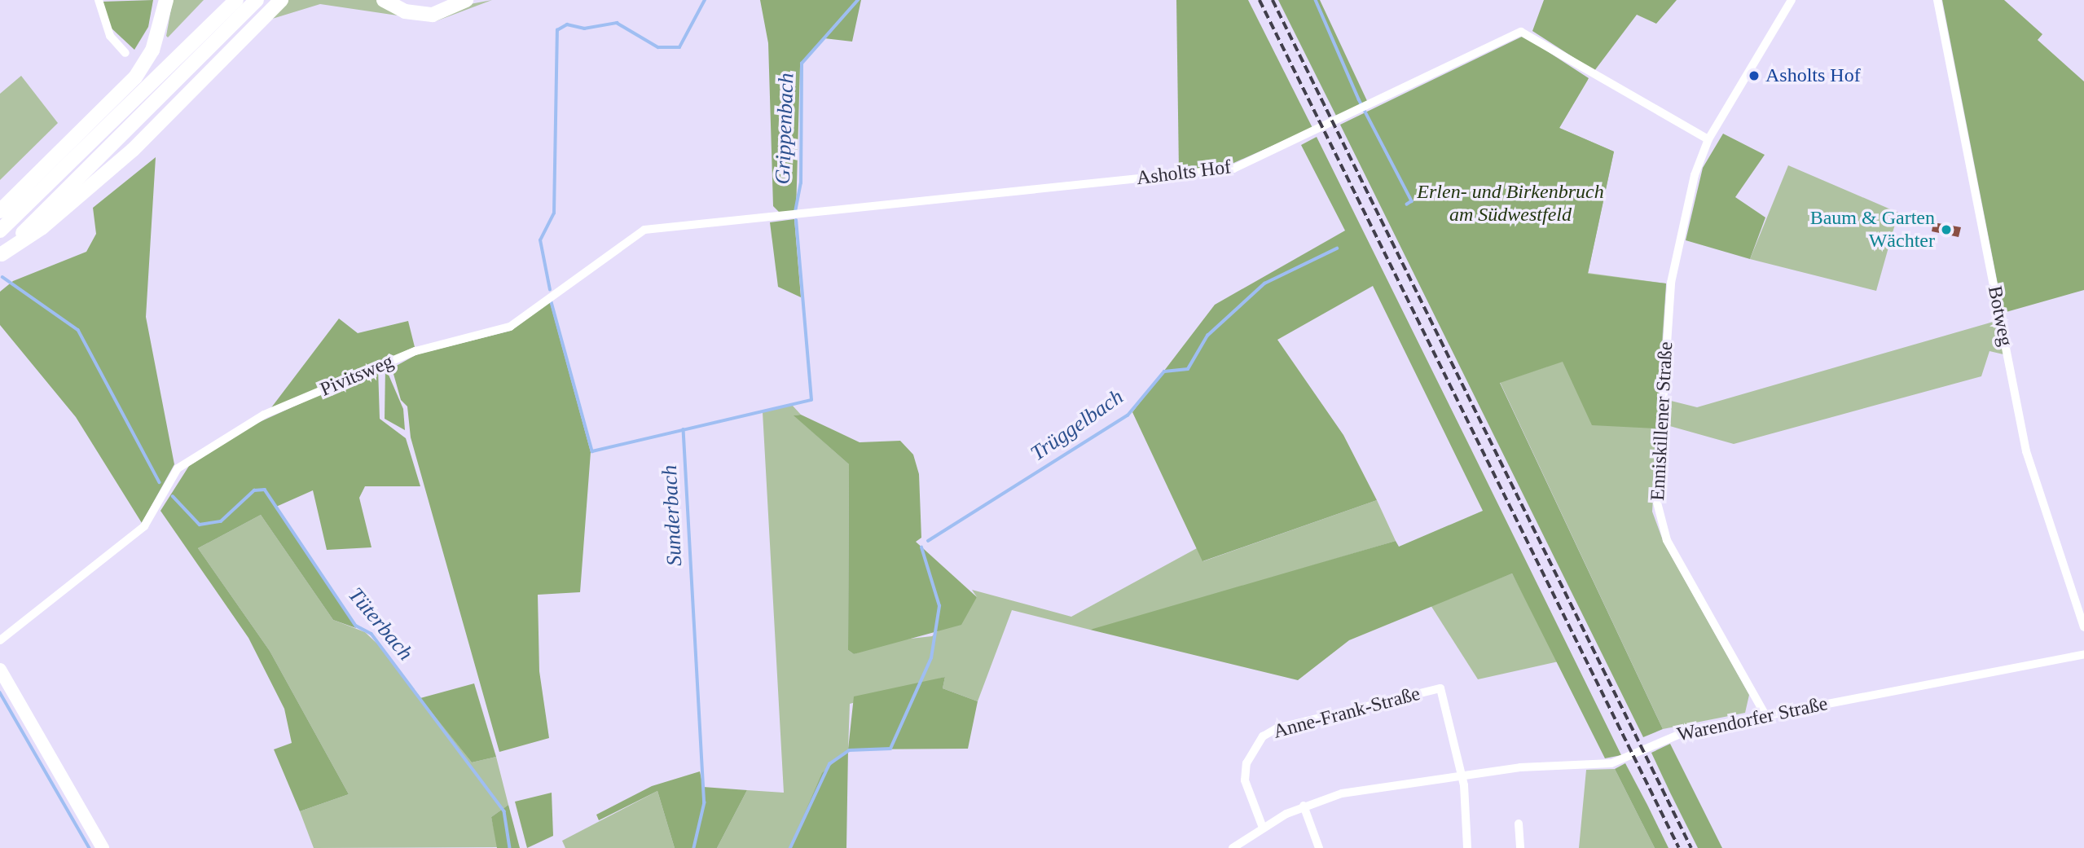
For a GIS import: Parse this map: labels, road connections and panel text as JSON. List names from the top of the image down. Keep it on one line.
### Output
{"streets":{"street":["Asholts Hof","Botweg","Pivitsweg","Enniskillener Straße","Anne-Frank-Straße","Warendorfer Straße"]},"crossings":[["Asholts Hof","Pivitsweg"],["Asholts Hof","Enniskillener Straße"],["Enniskillener Straße","Warendorfer Straße"],["Anne-Frank-Straße","Warendorfer Straße"]],"water":["Grippenbach","Trüggelbach","Sunderbach","Tüterbach"],"parks":["Erlen- und Birkenbruch am Südwestfeld"],"places":["Asholts Hof","Baum & Garten Wächter"]}
